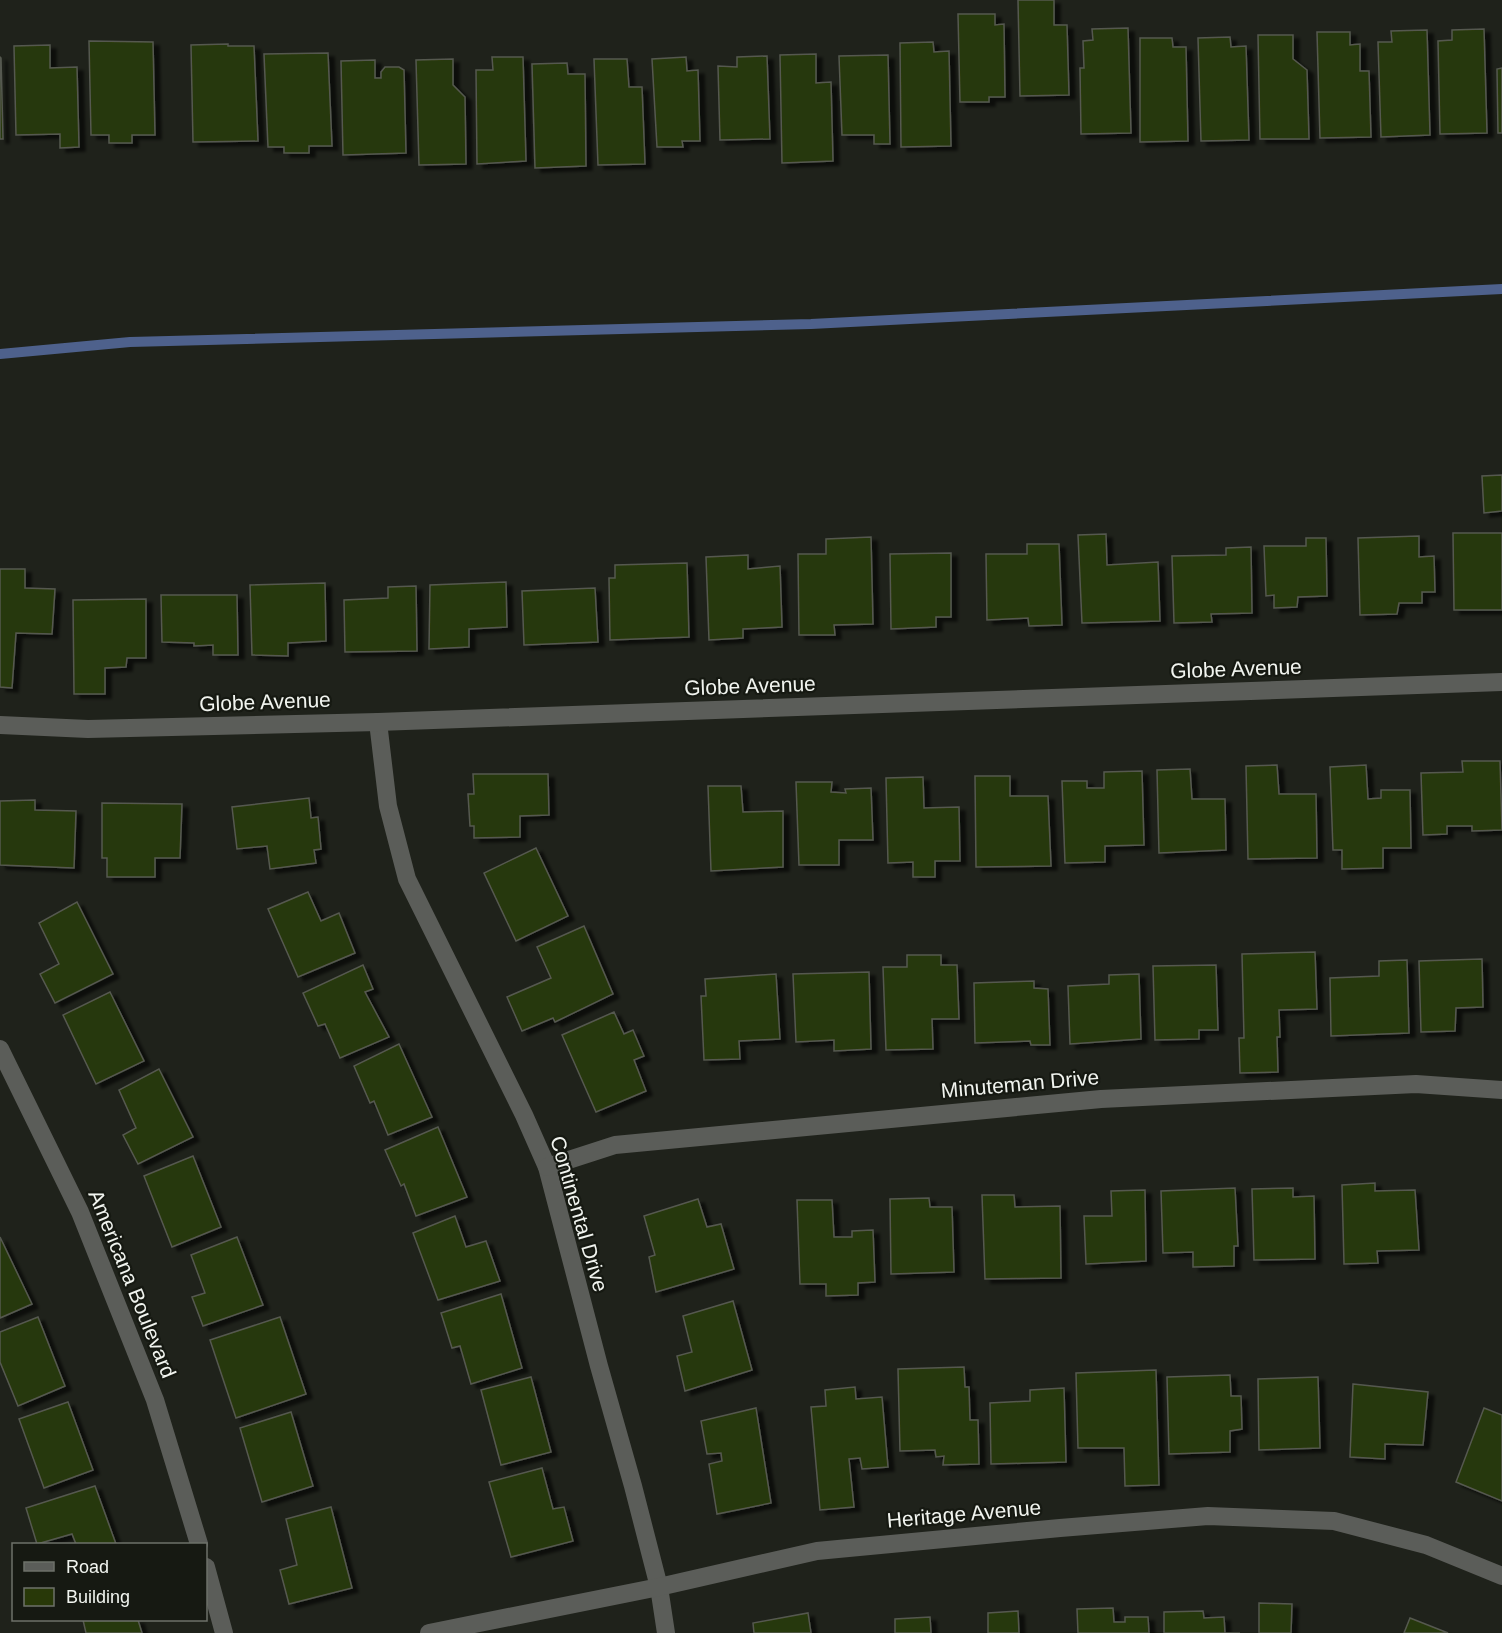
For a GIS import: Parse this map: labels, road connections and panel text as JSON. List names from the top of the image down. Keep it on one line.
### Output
{"streets":{"street":["Globe Avenue","Minuteman Drive","Continental Drive","Americana Boulevard","Heritage Avenue"]},"crossings":[["Globe Avenue","Continental Drive"],["Minuteman Drive","Continental Drive"],["Continental Drive","Heritage Avenue"]],"legend":["Road","Building"]}
